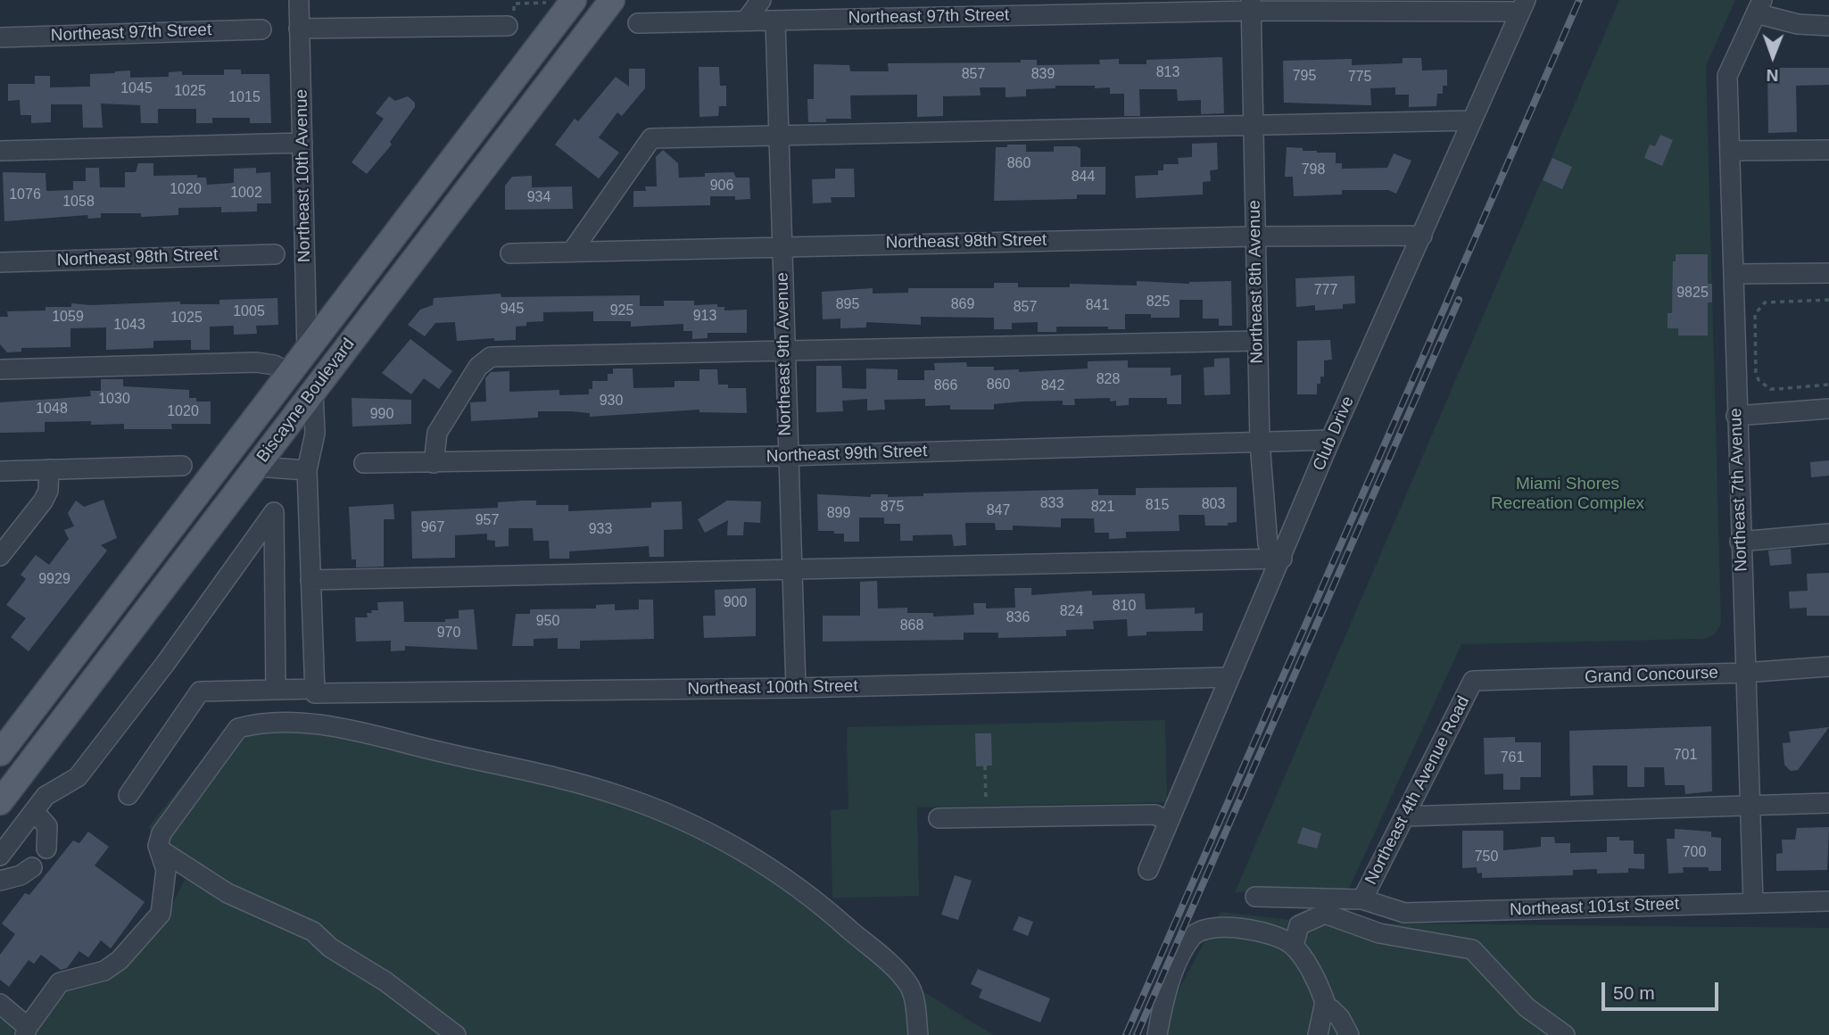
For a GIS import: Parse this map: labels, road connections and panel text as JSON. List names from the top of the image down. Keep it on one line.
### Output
{"streets":{"main road":["Biscayne Boulevard"],"street":["Northeast 97th Street","Northeast 10th Avenue","Northeast 98th Street","Northeast 8th Avenue","Northeast 9th Avenue","Club Drive","Northeast 99th Street","Northeast 7th Avenue","Grand Concourse","Northeast 100th Street","Northeast 4th Avenue Road","Northeast 101st Street"]},"crossings":[["Northeast 97th Street","Northeast 8th Avenue"],["Northeast 97th Street","Northeast 9th Avenue"],["Northeast 97th Street","Club Drive"],["Northeast 10th Avenue","Biscayne Boulevard"],["Northeast 98th Street","Northeast 8th Avenue"],["Northeast 98th Street","Northeast 9th Avenue"],["Northeast 98th Street","Club Drive"],["Northeast 8th Avenue","Club Drive"],["Northeast 8th Avenue","Northeast 99th Street"],["Northeast 9th Avenue","Northeast 99th Street"],["Northeast 9th Avenue","Northeast 100th Street"],["Club Drive","Northeast 99th Street"],["Club Drive","Northeast 100th Street"],["Northeast 7th Avenue","Grand Concourse"],["Northeast 7th Avenue","Northeast 101st Street"],["Grand Concourse","Northeast 4th Avenue Road"],["Northeast 4th Avenue Road","Northeast 101st Street"]],"parks":["Miami Shores Recreation Complex"],"house_numbers":["813","857","839","795","775","1045","1025","1015","860","798","844","906","1020","1002","1076","934","1058","777","9825","825","895","869","841","857","945","925","1005","913","1059","1025","1043","828","860","866","842","1030","930","1048","1020","990","833","803","815","875","821","847","899","957","967","933","9929","900","810","824","836","950","868","970","701","761","700","750"],"scale_bar":"50 m","north":"bottom"}
